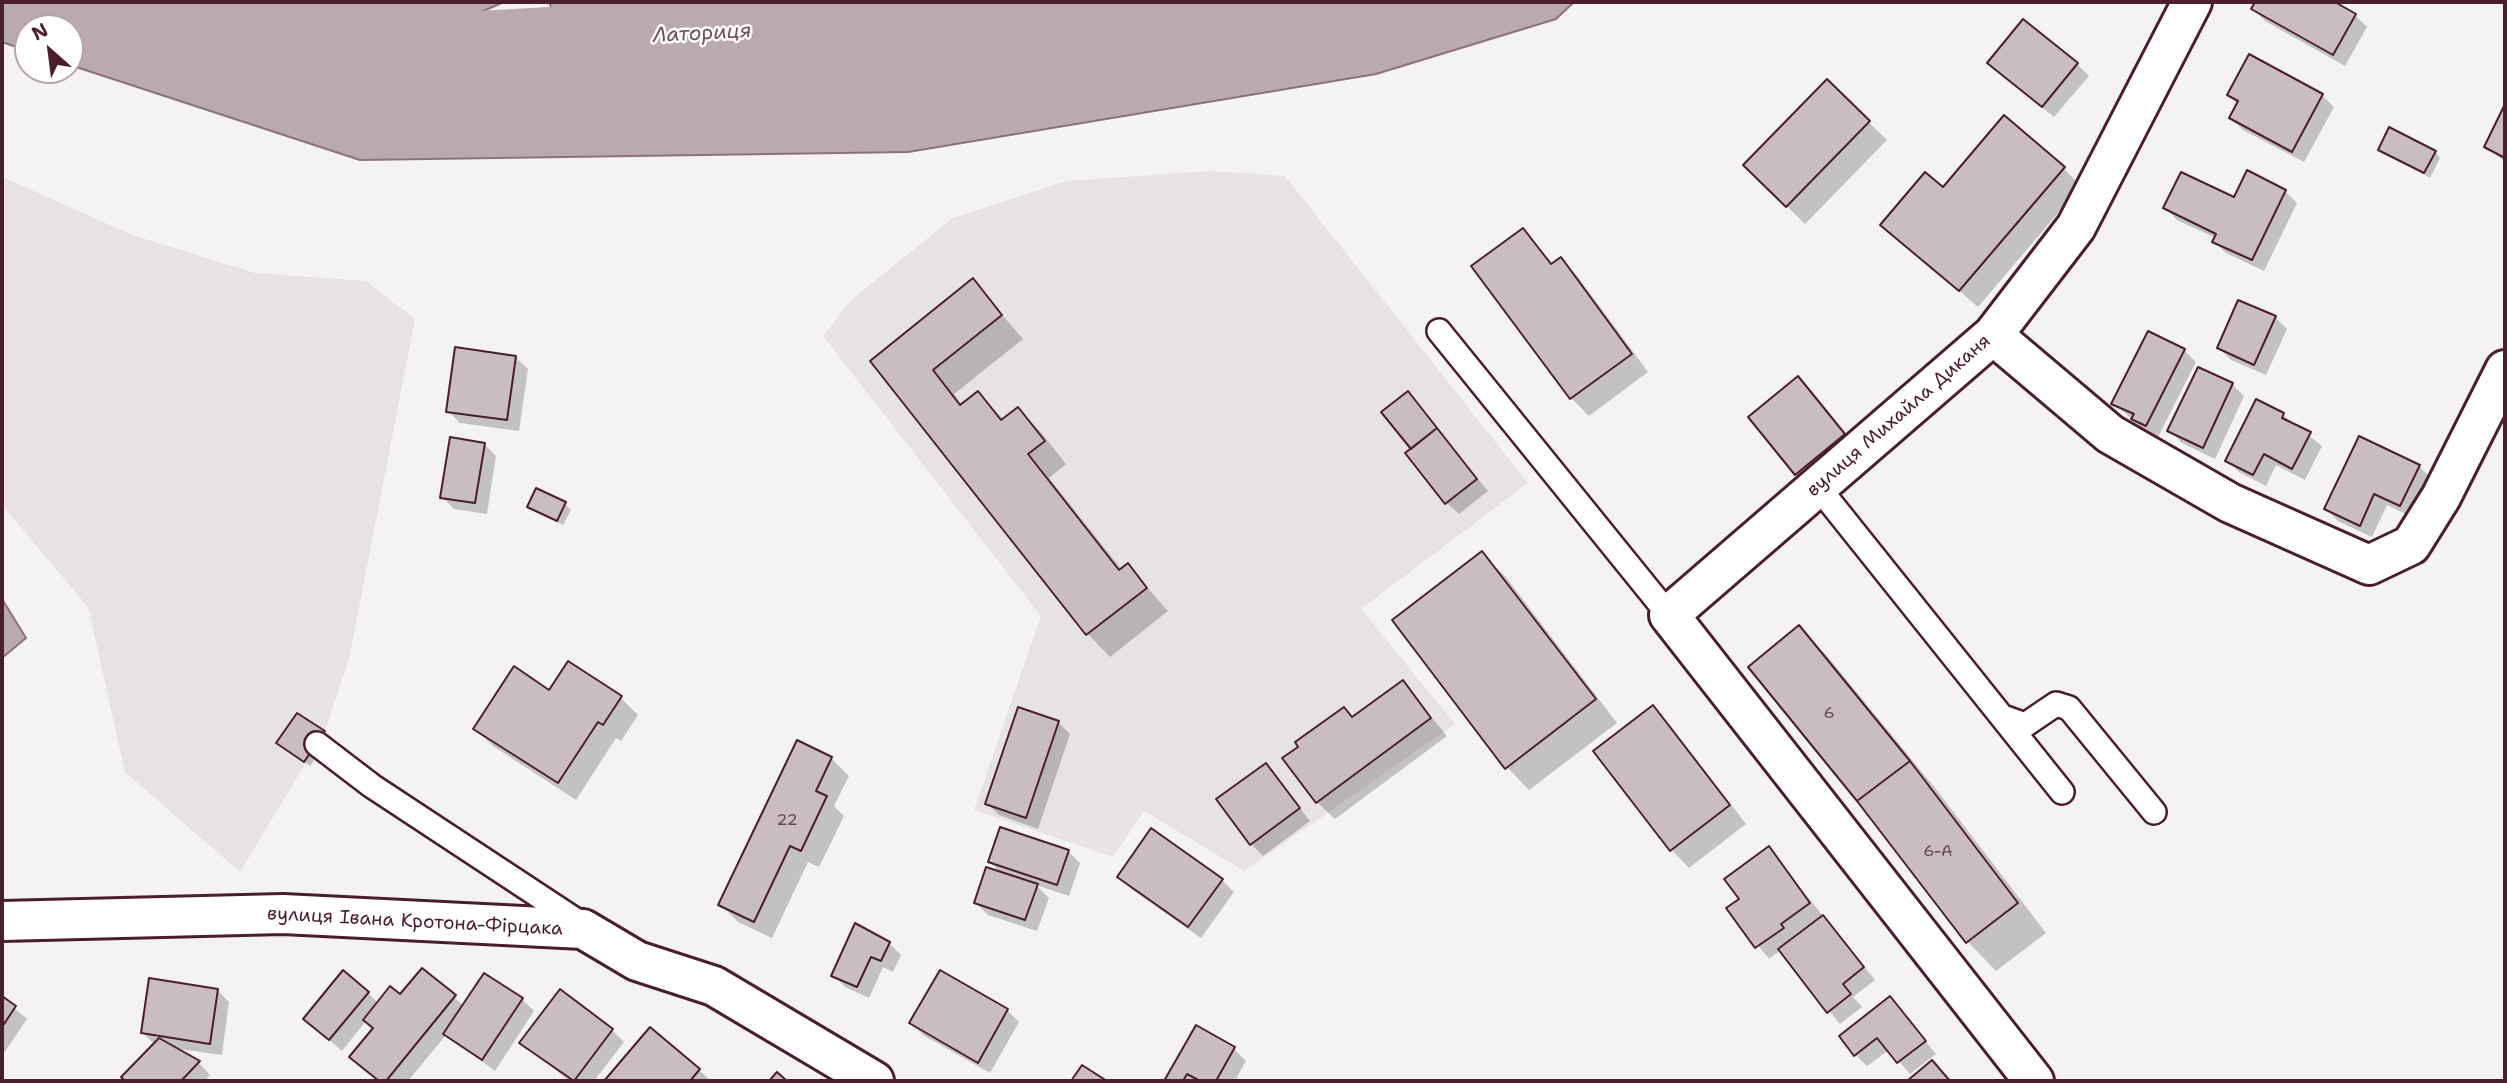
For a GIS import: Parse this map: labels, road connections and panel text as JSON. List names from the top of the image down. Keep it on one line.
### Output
{"streets":{"street":["вулиця Михайла Диканя","вулиця Івана Кротона-Фірцака"]},"water":["Латориця"],"house_numbers":["6","22","6-А"],"north":"top left"}
